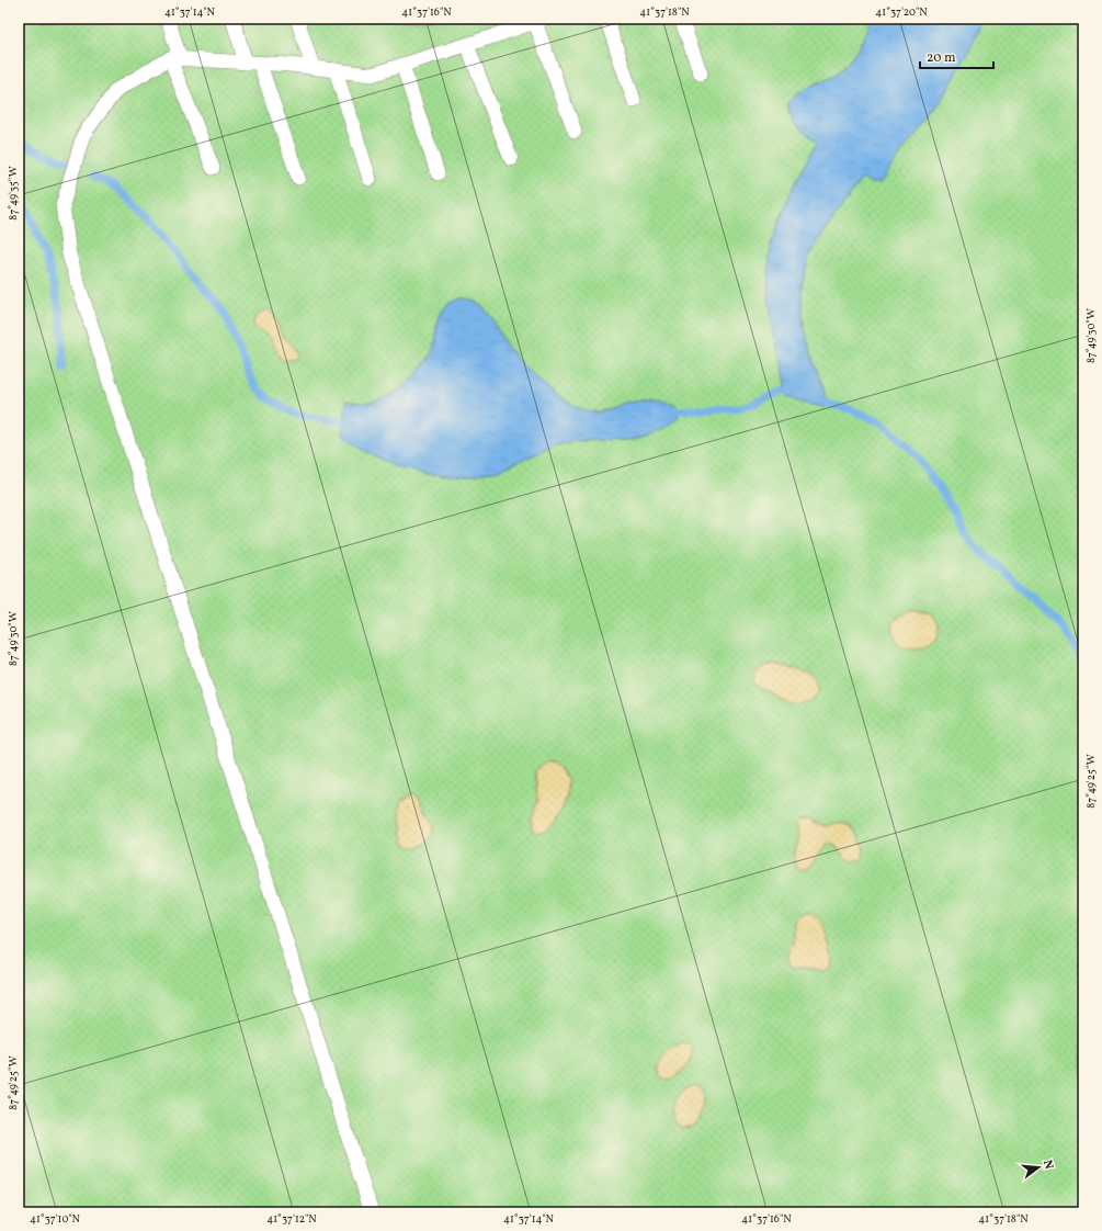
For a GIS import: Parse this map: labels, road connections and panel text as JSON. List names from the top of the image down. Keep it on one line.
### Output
{"scale_bar":"20 m","north":"right","coordinates":["41°37'14\"N","41°37'16\"N","41°37'18\"N","41°37'20\"N","87°49'35\"W","87°49'30\"W","87°49'25\"W","41°37'10\"N","41°37'12\"N"]}
